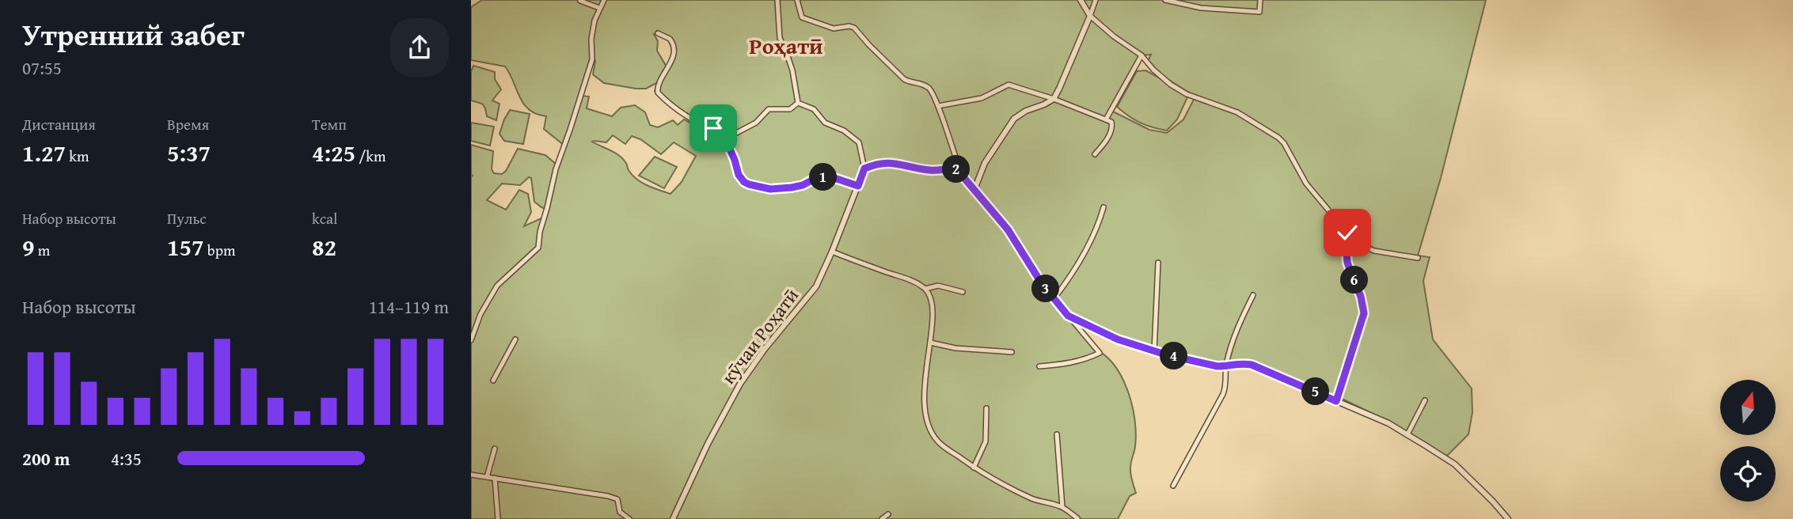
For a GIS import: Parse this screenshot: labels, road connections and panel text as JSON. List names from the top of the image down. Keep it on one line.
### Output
{"streets":{"street":["кӯчаи Роҳатӣ"]},"districts":["Роҳатӣ"],"north":"top","page":{"heading":["Утренний забег","07:55"],"stats":[["Дистанция","1.27 km"],["Время","5:37"],["Темп","4:25 /km"],["Набор высоты","9 m"],["Пульс","157 bpm"],["kcal","82"]],"pins":["2","1","6","3","4","5"],"chart":["Набор высоты","114–119 m"],"list":[{"name":"200 m","note":"4:35"}]}}
